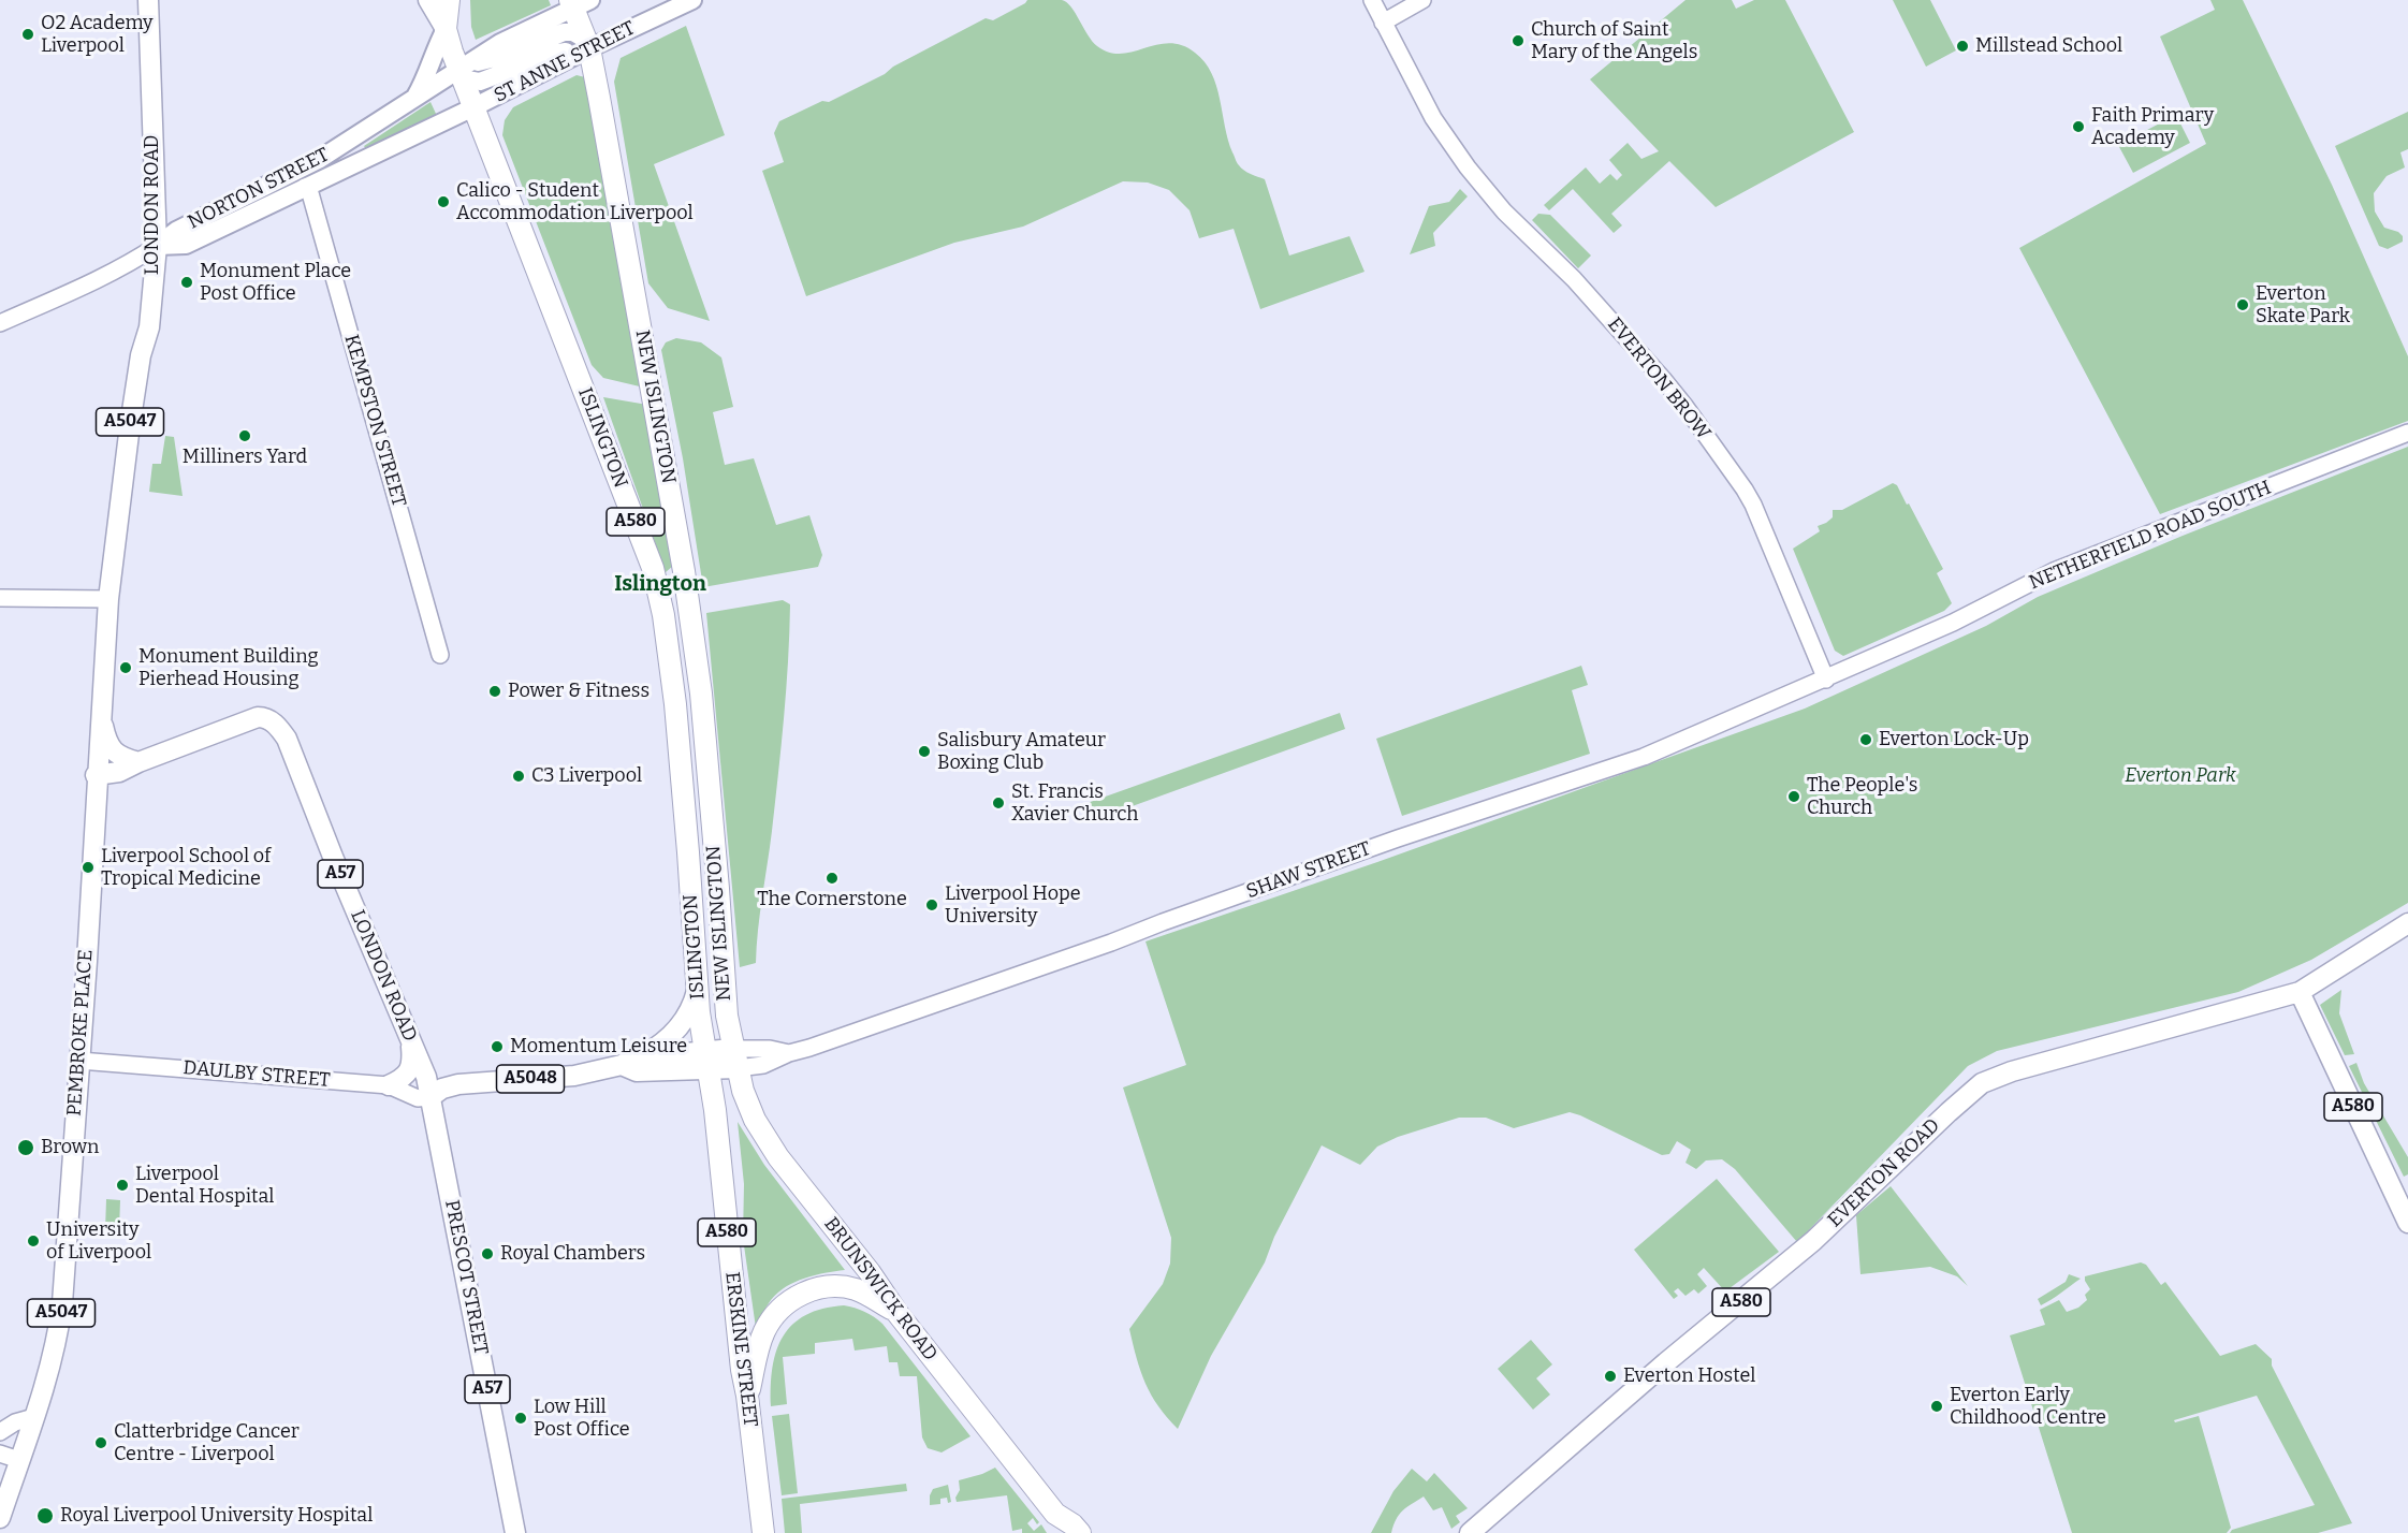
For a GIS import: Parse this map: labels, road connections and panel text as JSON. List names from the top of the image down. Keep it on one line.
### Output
{"streets":{"highway":["NEW ISLINGTON","ISLINGTON","A580","BRUNSWICK ROAD","ERSKINE STREET"],"main road":["ST ANNE STREET","NORTON STREET","LONDON ROAD","A5047","A57","PEMBROKE PLACE","A5048","EVERTON ROAD","PRESCOT STREET"],"street":["EVERTON BROW","KEMPSTON STREET","NETHERFIELD ROAD SOUTH","SHAW STREET","DAULBY STREET"]},"crossings":[["ST ANNE STREET","NORTON STREET"],["ST ANNE STREET","NEW ISLINGTON"],["ST ANNE STREET","ISLINGTON"],["NORTON STREET","LONDON ROAD"],["NORTON STREET","KEMPSTON STREET"],["NORTON STREET","ISLINGTON"],["LONDON ROAD","A57"],["LONDON ROAD","PEMBROKE PLACE"],["LONDON ROAD","DAULBY STREET"],["LONDON ROAD","A5048"],["LONDON ROAD","PRESCOT STREET"],["EVERTON BROW","NETHERFIELD ROAD SOUTH"],["EVERTON BROW","SHAW STREET"],["NEW ISLINGTON","SHAW STREET"],["NEW ISLINGTON","BRUNSWICK ROAD"],["A5047","PEMBROKE PLACE"],["ISLINGTON","ERSKINE STREET"],["A580","EVERTON ROAD"],["A580","BRUNSWICK ROAD"],["A580","ERSKINE STREET"],["NETHERFIELD ROAD SOUTH","SHAW STREET"],["SHAW STREET","BRUNSWICK ROAD"],["A57","PEMBROKE PLACE"],["PEMBROKE PLACE","DAULBY STREET"],["DAULBY STREET","A5048"],["DAULBY STREET","PRESCOT STREET"],["A5048","PRESCOT STREET"]],"districts":["Islington"],"parks":["Everton Park"],"places":["O2 Academy Liverpool","Church of Saint Mary of the Angels","Millstead School","Faith Primary Academy","Calico - Student Accommodation Liverpool","Monument Place Post Office","Everton Skate Park","Milliners Yard","Monument Building Pierhead Housing","Power & Fitness","Everton Lock-Up","Salisbury Amateur Boxing Club","C3 Liverpool","The People's Church","St. Francis Xavier Church","Liverpool School of Tropical Medicine","The Cornerstone","Liverpool Hope University","Momentum Leisure","Brown","Liverpool Dental Hospital","University of Liverpool","Royal Chambers","Everton Hostel","Everton Early Childhood Centre","Low Hill Post Office","Clatterbridge Cancer Centre - Liverpool","Royal Liverpool University Hospital"]}
